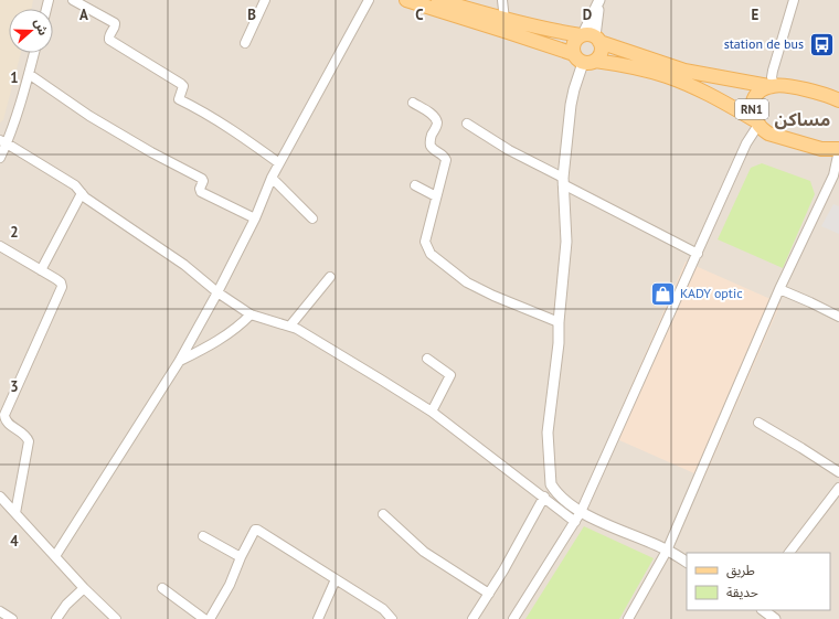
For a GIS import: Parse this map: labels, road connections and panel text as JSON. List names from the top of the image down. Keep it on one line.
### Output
{"streets":{"main road":["RN1"]},"districts":["مساكن"],"places":{"bus stop":["station de bus"],"shop":["KADY optic"]},"legend":["طريق","حديقة"],"north":"right","grid":{"columns":["A","B","C","D","E"],"rows":["1","2","3","4"]}}
